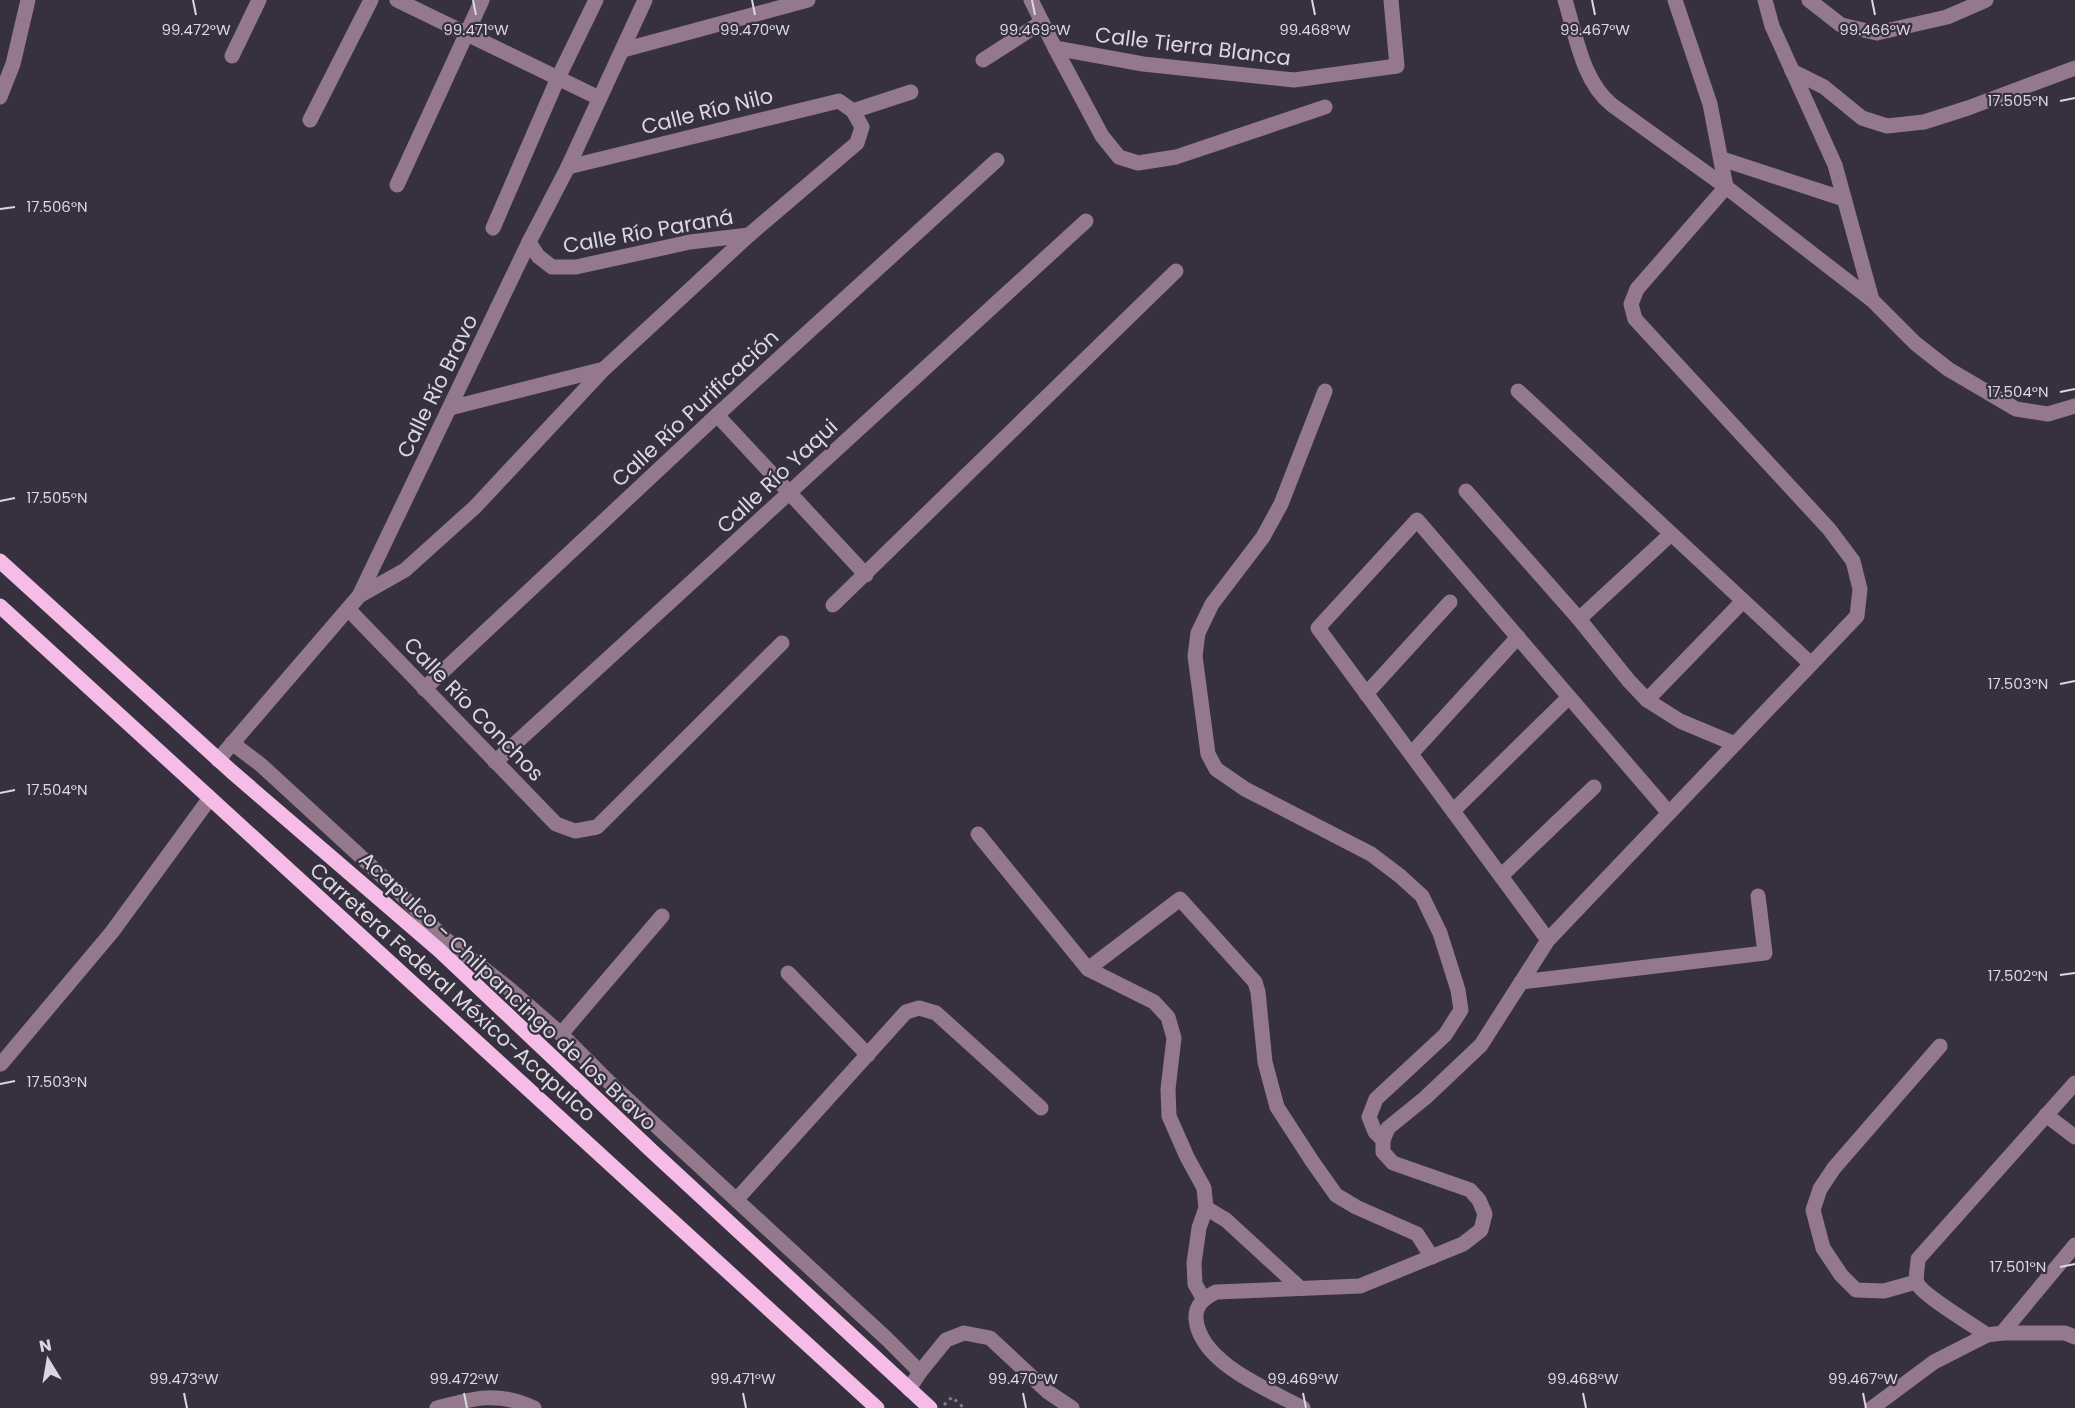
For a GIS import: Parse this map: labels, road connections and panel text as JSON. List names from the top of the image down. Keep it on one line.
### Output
{"streets":{"main road":["Acapulco - Chilpancingo de los Bravo","Carretera Federal México-Acapulco"],"street":["Calle Tierra Blanca","Calle Río Nilo","Calle Río Paraná","Calle Río Bravo","Calle Río Purificación","Calle Río Yaqui","Calle Río Conchos"]},"crossings":[["Calle Río Nilo","Calle Río Bravo"],["Calle Río Paraná","Calle Río Bravo"],["Calle Río Bravo","Calle Río Conchos"],["Calle Río Bravo","Acapulco - Chilpancingo de los Bravo"],["Calle Río Purificación","Calle Río Conchos"],["Calle Río Yaqui","Calle Río Conchos"]],"north":"top","coordinates":["99.472°W","99.471°W","99.470°W","99.469°W","99.468°W","99.467°W","99.466°W","17.505°N","17.506°N","17.504°N","17.503°N","17.502°N","17.501°N","99.473°W"]}
